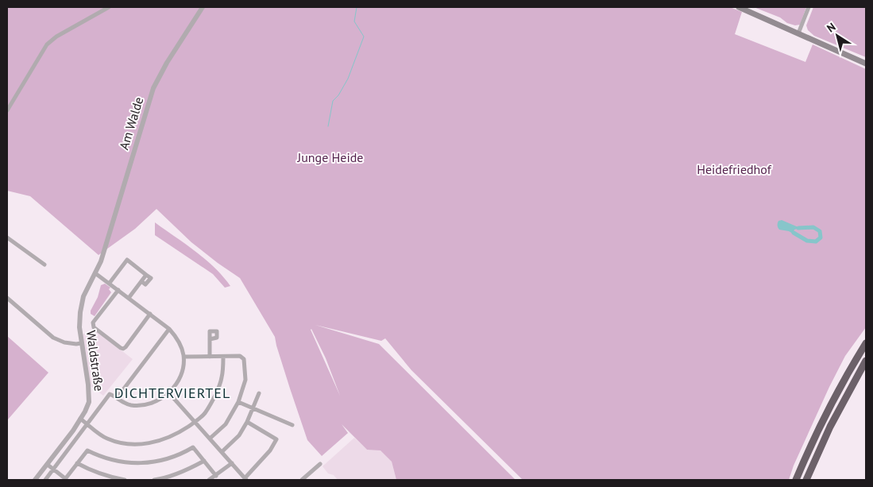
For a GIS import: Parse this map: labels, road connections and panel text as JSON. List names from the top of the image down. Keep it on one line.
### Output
{"streets":{"street":["Am Walde","Waldstraße"]},"crossings":[["Am Walde","Waldstraße"]],"districts":["DICHTERVIERTEL"],"parks":["Junge Heide","Heidefriedhof"],"north":"top left"}
